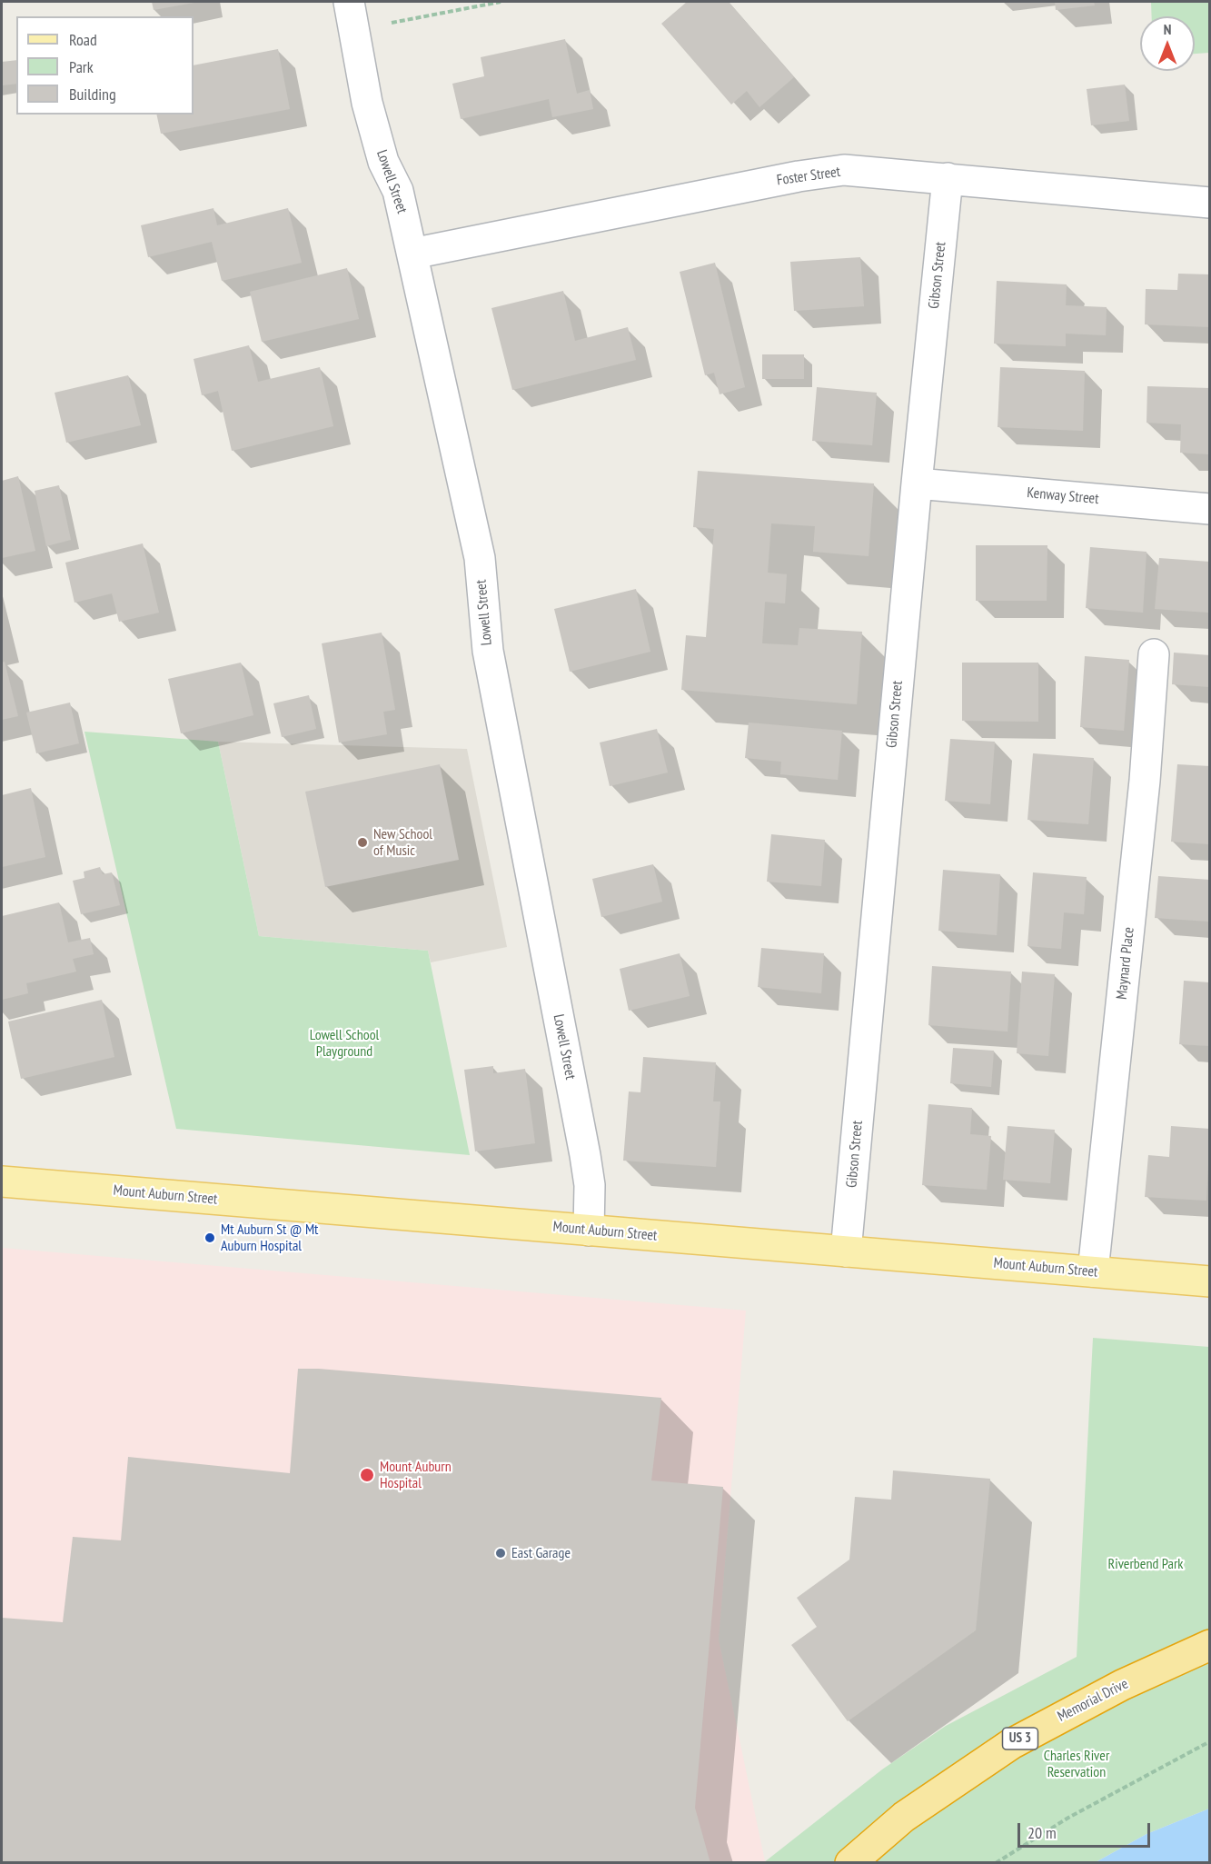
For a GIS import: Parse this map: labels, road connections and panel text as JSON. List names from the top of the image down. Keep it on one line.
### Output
{"streets":{"highway":["Memorial Drive","US 3"],"main road":["Mount Auburn Street"],"street":["Foster Street","Lowell Street","Gibson Street","Kenway Street","Maynard Place"]},"crossings":[["Foster Street","Lowell Street"],["Foster Street","Gibson Street"],["Lowell Street","Mount Auburn Street"],["Gibson Street","Kenway Street"],["Gibson Street","Mount Auburn Street"],["Maynard Place","Mount Auburn Street"]],"parks":["Lowell School Playground","Riverbend Park","Charles River Reservation"],"places":["New School of Music","Mt Auburn St @ Mt Auburn Hospital","Mount Auburn Hospital","East Garage"],"legend":["Road","Park","Building"],"scale_bar":"20 m","north":"top"}
